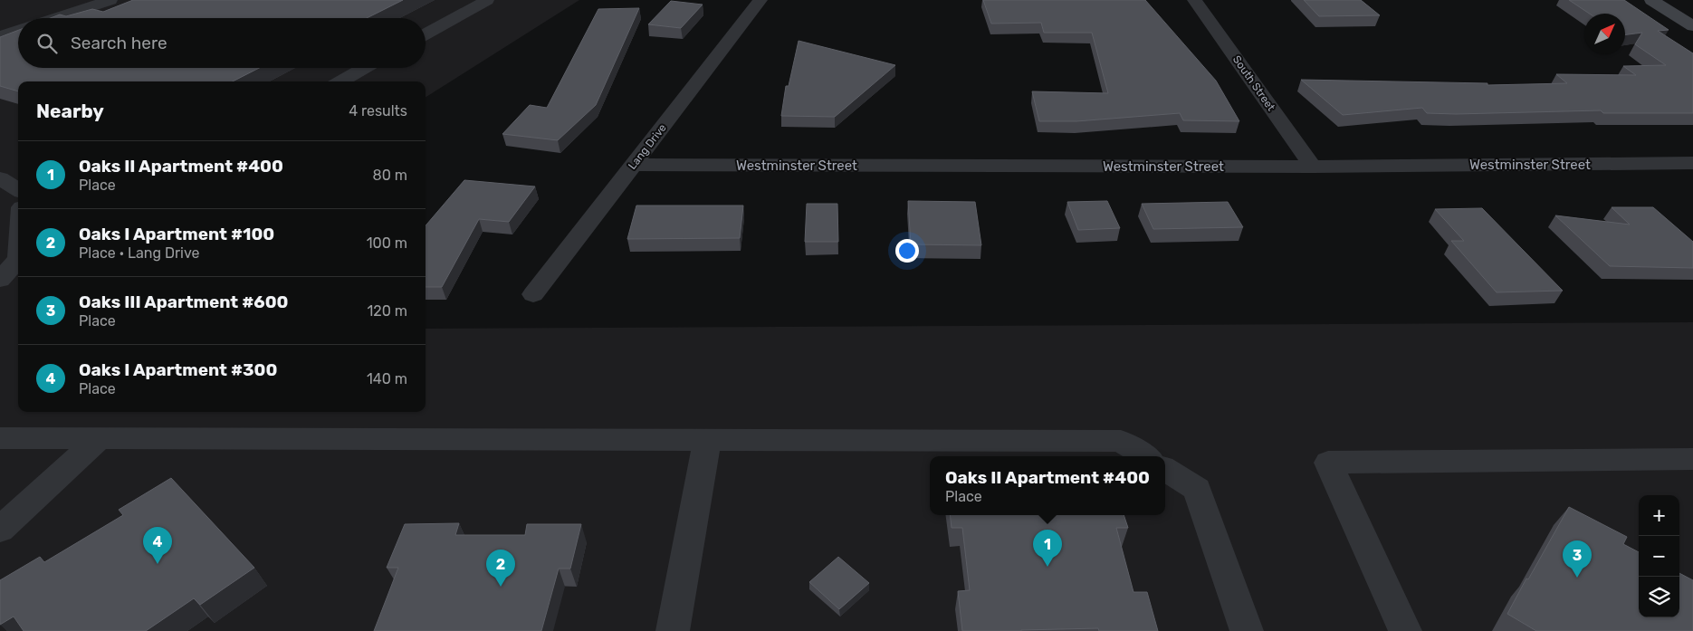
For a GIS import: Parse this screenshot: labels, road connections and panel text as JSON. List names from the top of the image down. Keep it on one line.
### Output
{"streets":{"street":["South Street","Lang Drive","Westminster Street"]},"crossings":[["South Street","Westminster Street"],["Lang Drive","Westminster Street"]],"north":"top right","page":{"search":"Search here","heading":["Nearby","4 results"],"list":[{"mark":"1","name":"Oaks II Apartment #400","note":"Place","value":"80 m"},{"mark":"2","name":"Oaks I Apartment #100","note":"Place · Lang Drive","value":"100 m"},{"mark":"3","name":"Oaks III Apartment #600","note":"Place","value":"120 m"},{"mark":"4","name":"Oaks I Apartment #300","note":"Place","value":"140 m"}],"popup":["Oaks II Apartment #400","Place"],"map_buttons":["+","−"],"pins":["4","1","3","2"]}}
